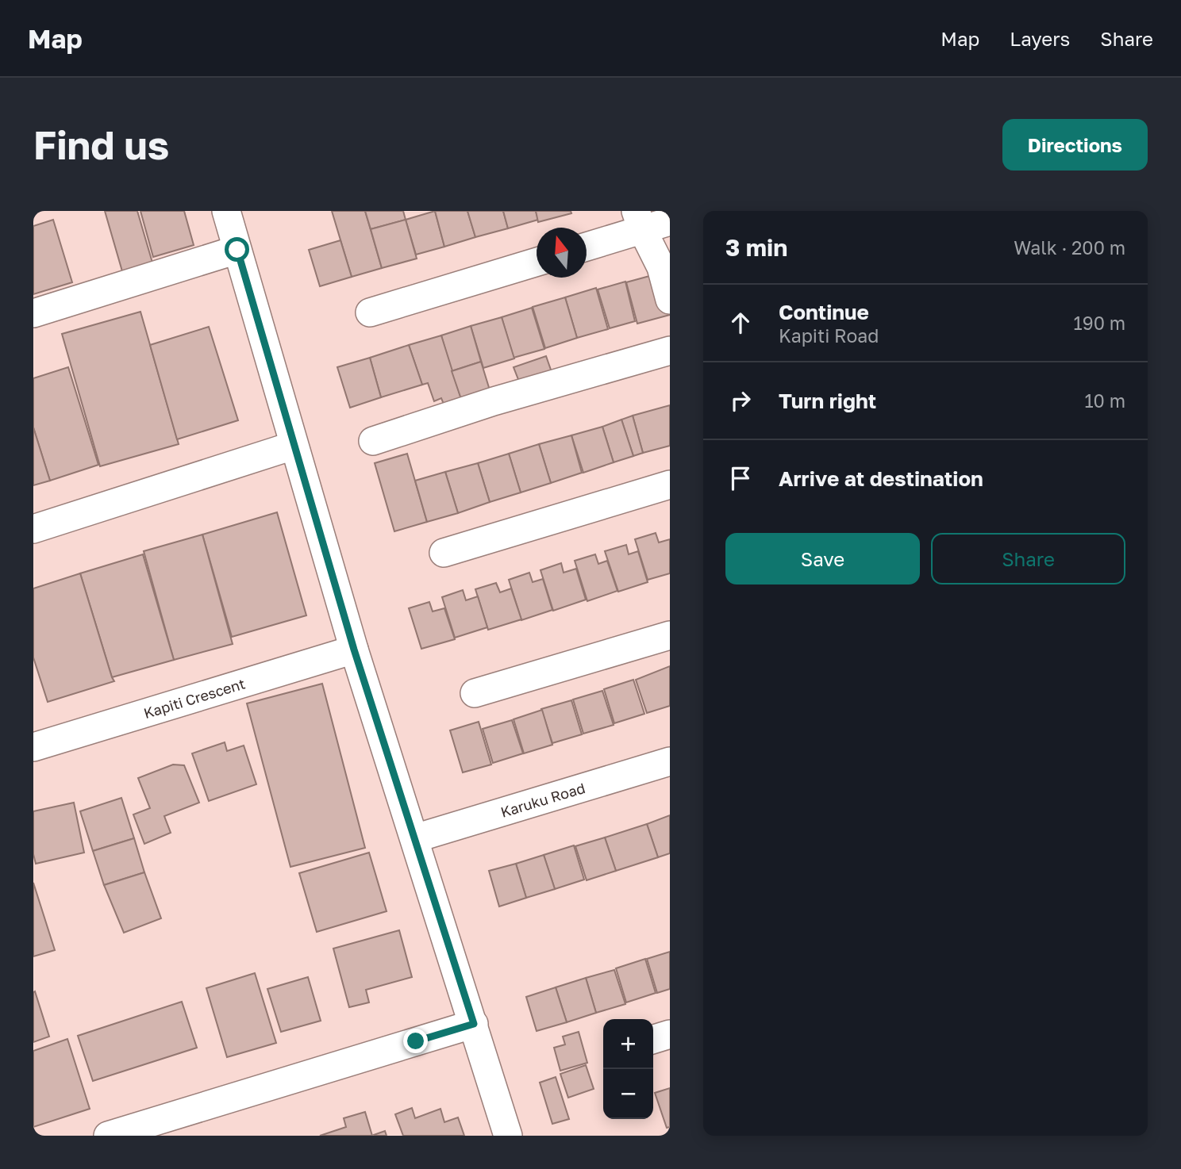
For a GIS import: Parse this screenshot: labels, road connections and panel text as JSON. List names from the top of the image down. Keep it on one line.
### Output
{"streets":{"street":["Kapiti Crescent","Karuku Road"]},"north":"top","page":{"header":"Map","nav":["Map","Layers","Share"],"buttons":["Directions",["Save","Share"]],"title":"Find us","heading":["3 min","Walk · 200 m"],"list":[["Continue","Kapiti Road","190 m"],["Turn right","10 m"],"Arrive at destination"],"map_buttons":["+","−"]}}
